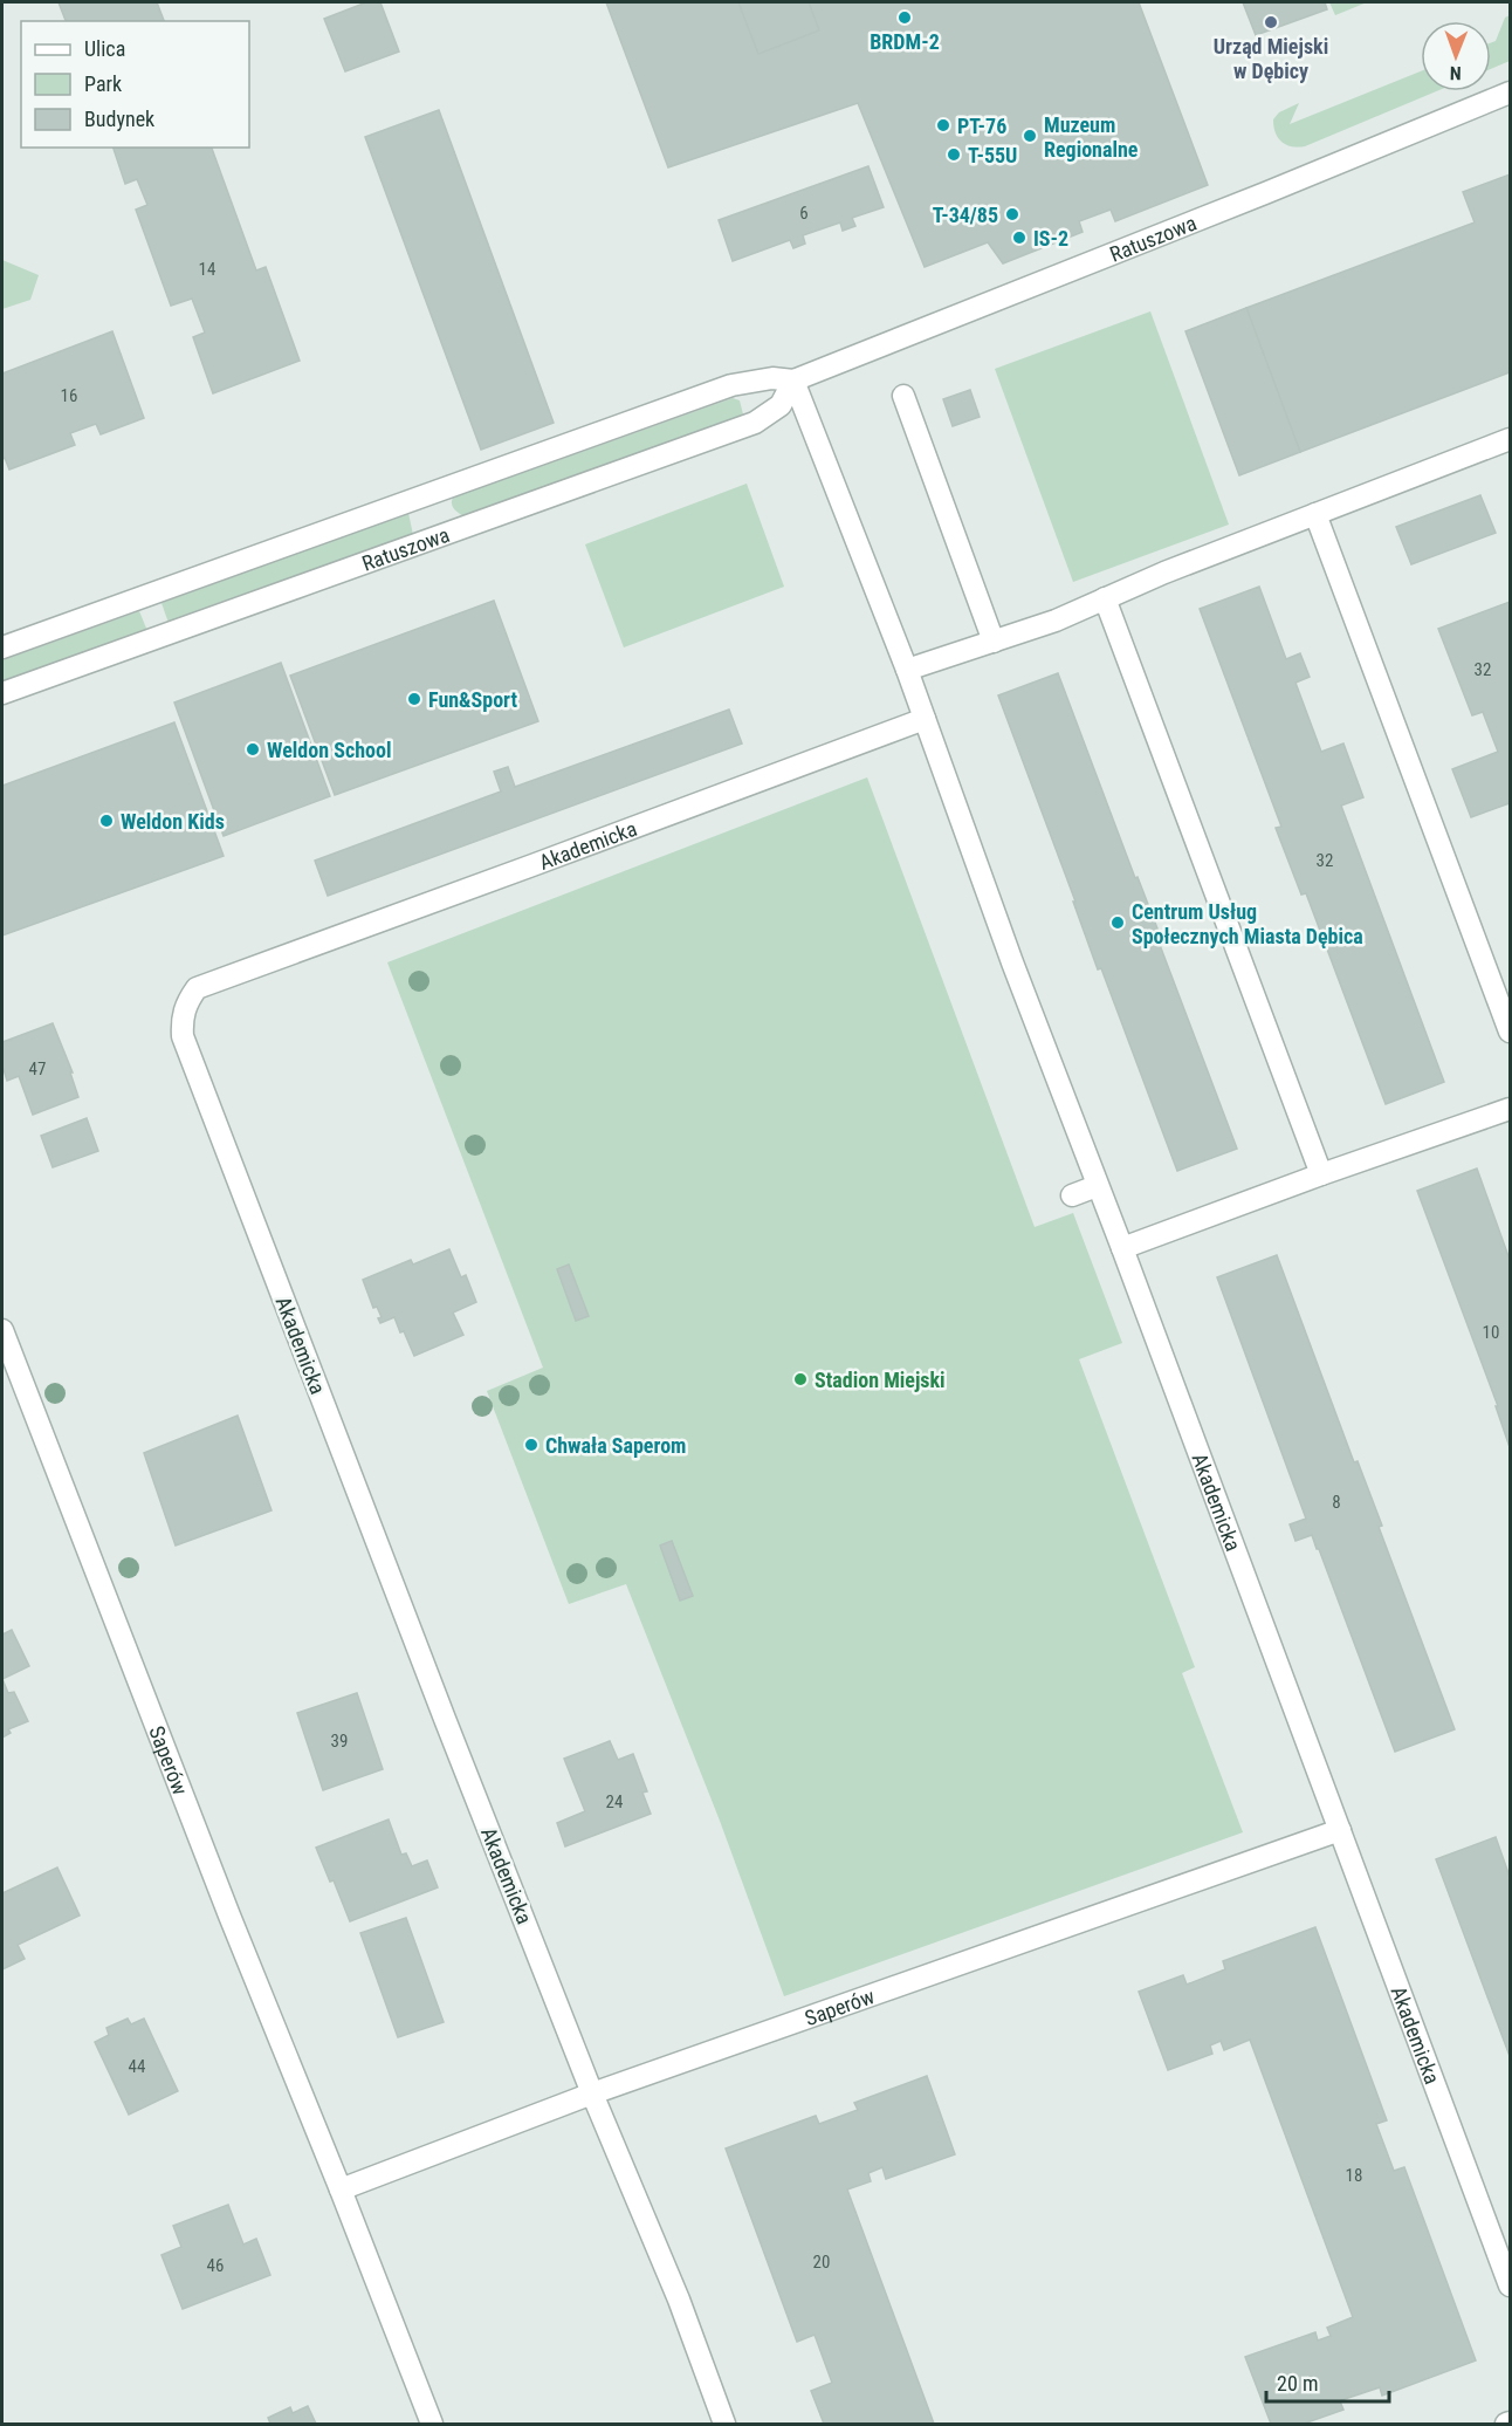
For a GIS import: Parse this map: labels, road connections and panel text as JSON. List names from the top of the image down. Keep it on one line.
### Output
{"streets":{"street":["Ratuszowa","Akademicka","Saperów"]},"crossings":[["Ratuszowa","Akademicka"],["Akademicka","Saperów"]],"places":["BRDM-2","Urząd Miejski w Dębicy","PT-76","Muzeum Regionalne","T-55U","T-34/85","IS-2","Fun&Sport","Weldon School","Weldon Kids","Centrum Usług Społecznych Miasta Dębica","Stadion Miejski","Chwała Saperom"],"house_numbers":["6","14","16","32","32","47","10","8","39","24","44","18","20","46"],"legend":["Ulica","Park","Budynek"],"scale_bar":"20 m","north":"bottom"}
